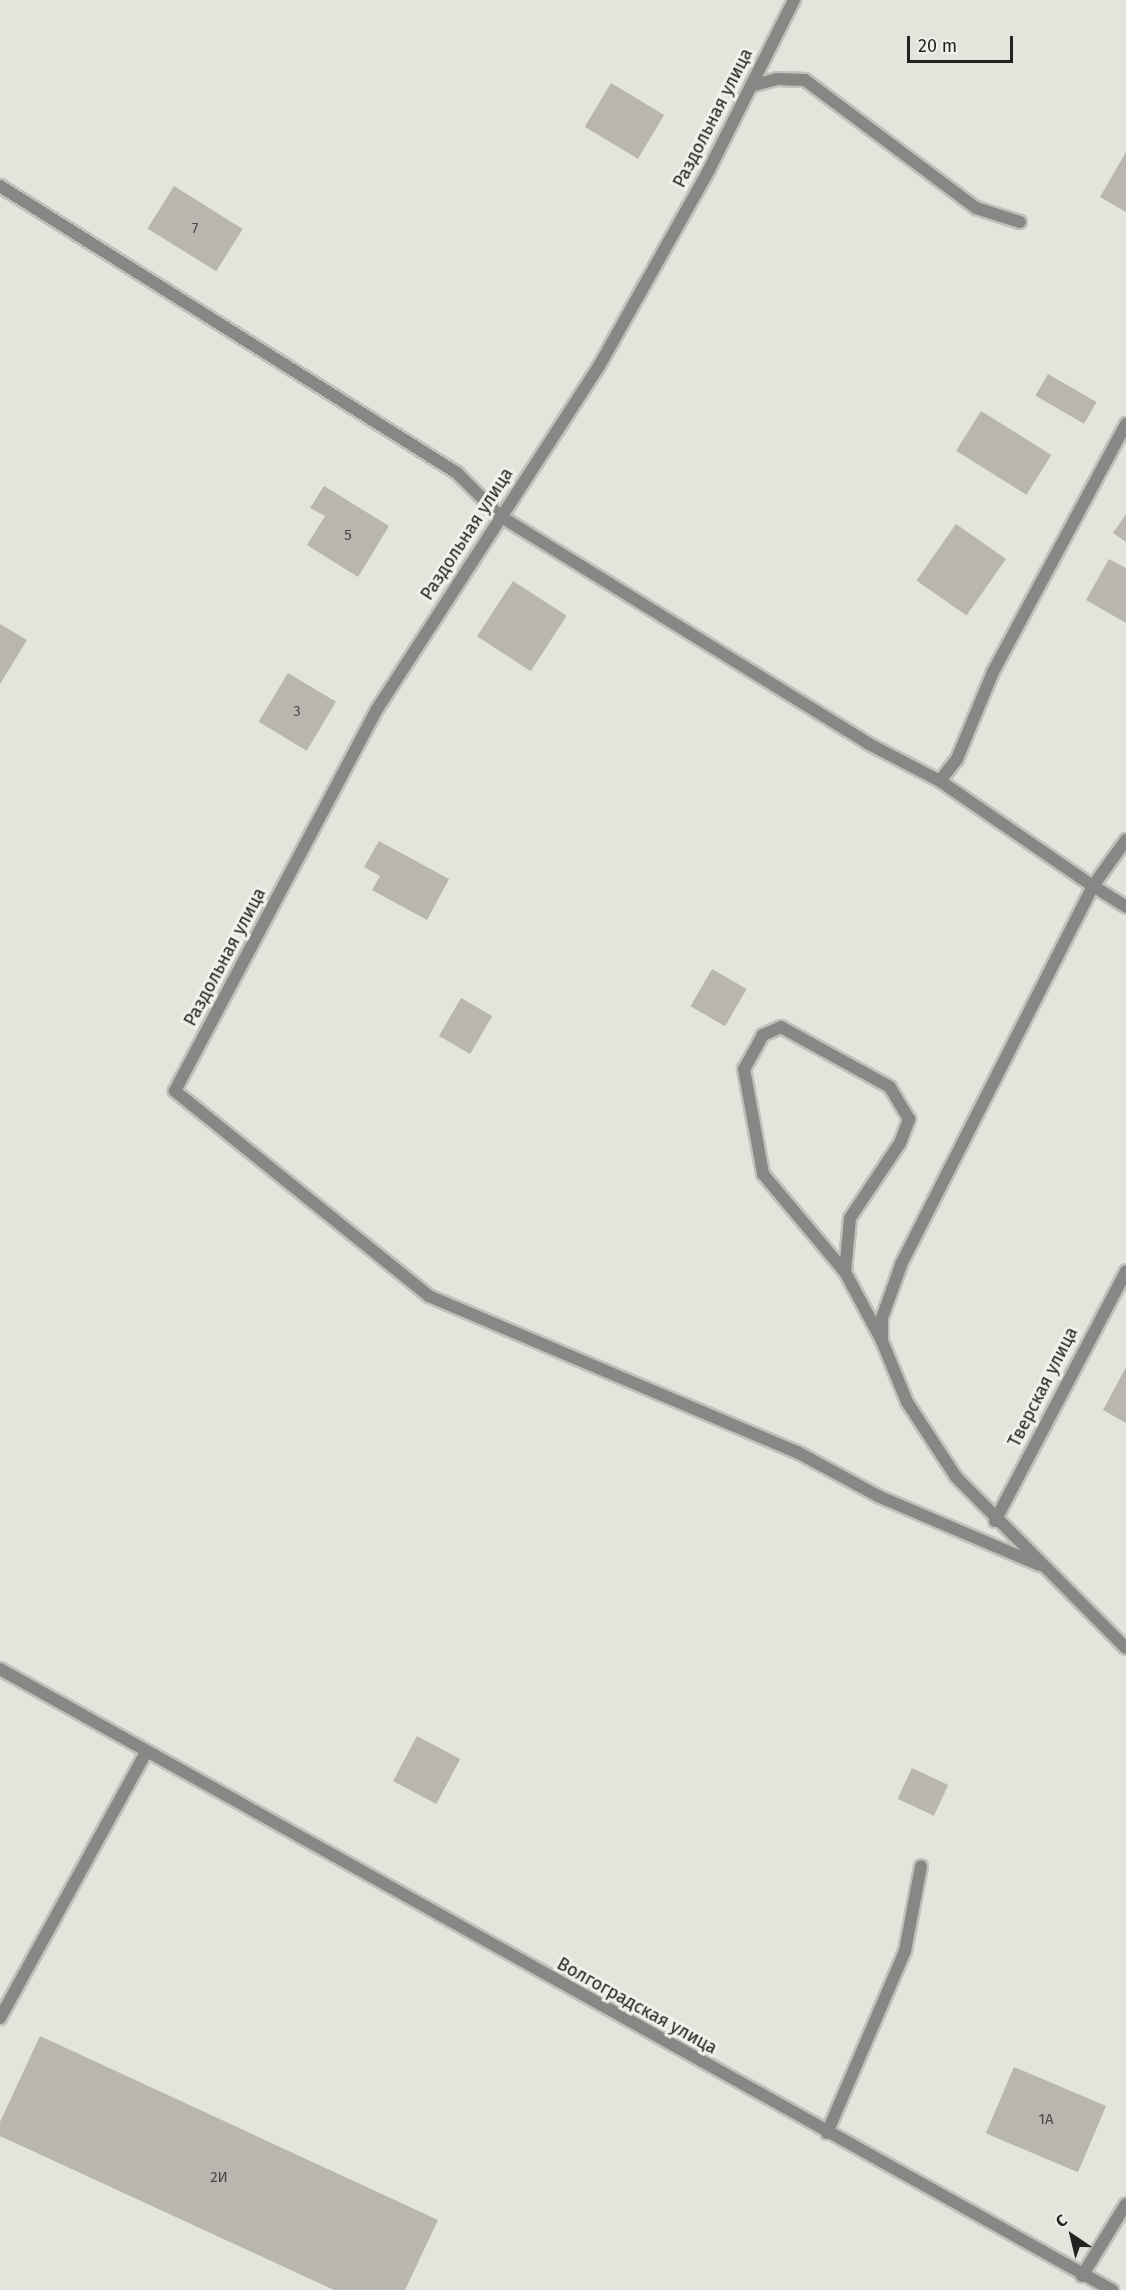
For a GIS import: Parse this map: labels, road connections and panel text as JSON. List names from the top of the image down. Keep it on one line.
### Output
{"streets":{"street":["Раздольная улица","Тверская улица","Волгоградская улица"]},"house_numbers":["7","5","3","1А","2И"],"scale_bar":"20 m","north":"top left"}
